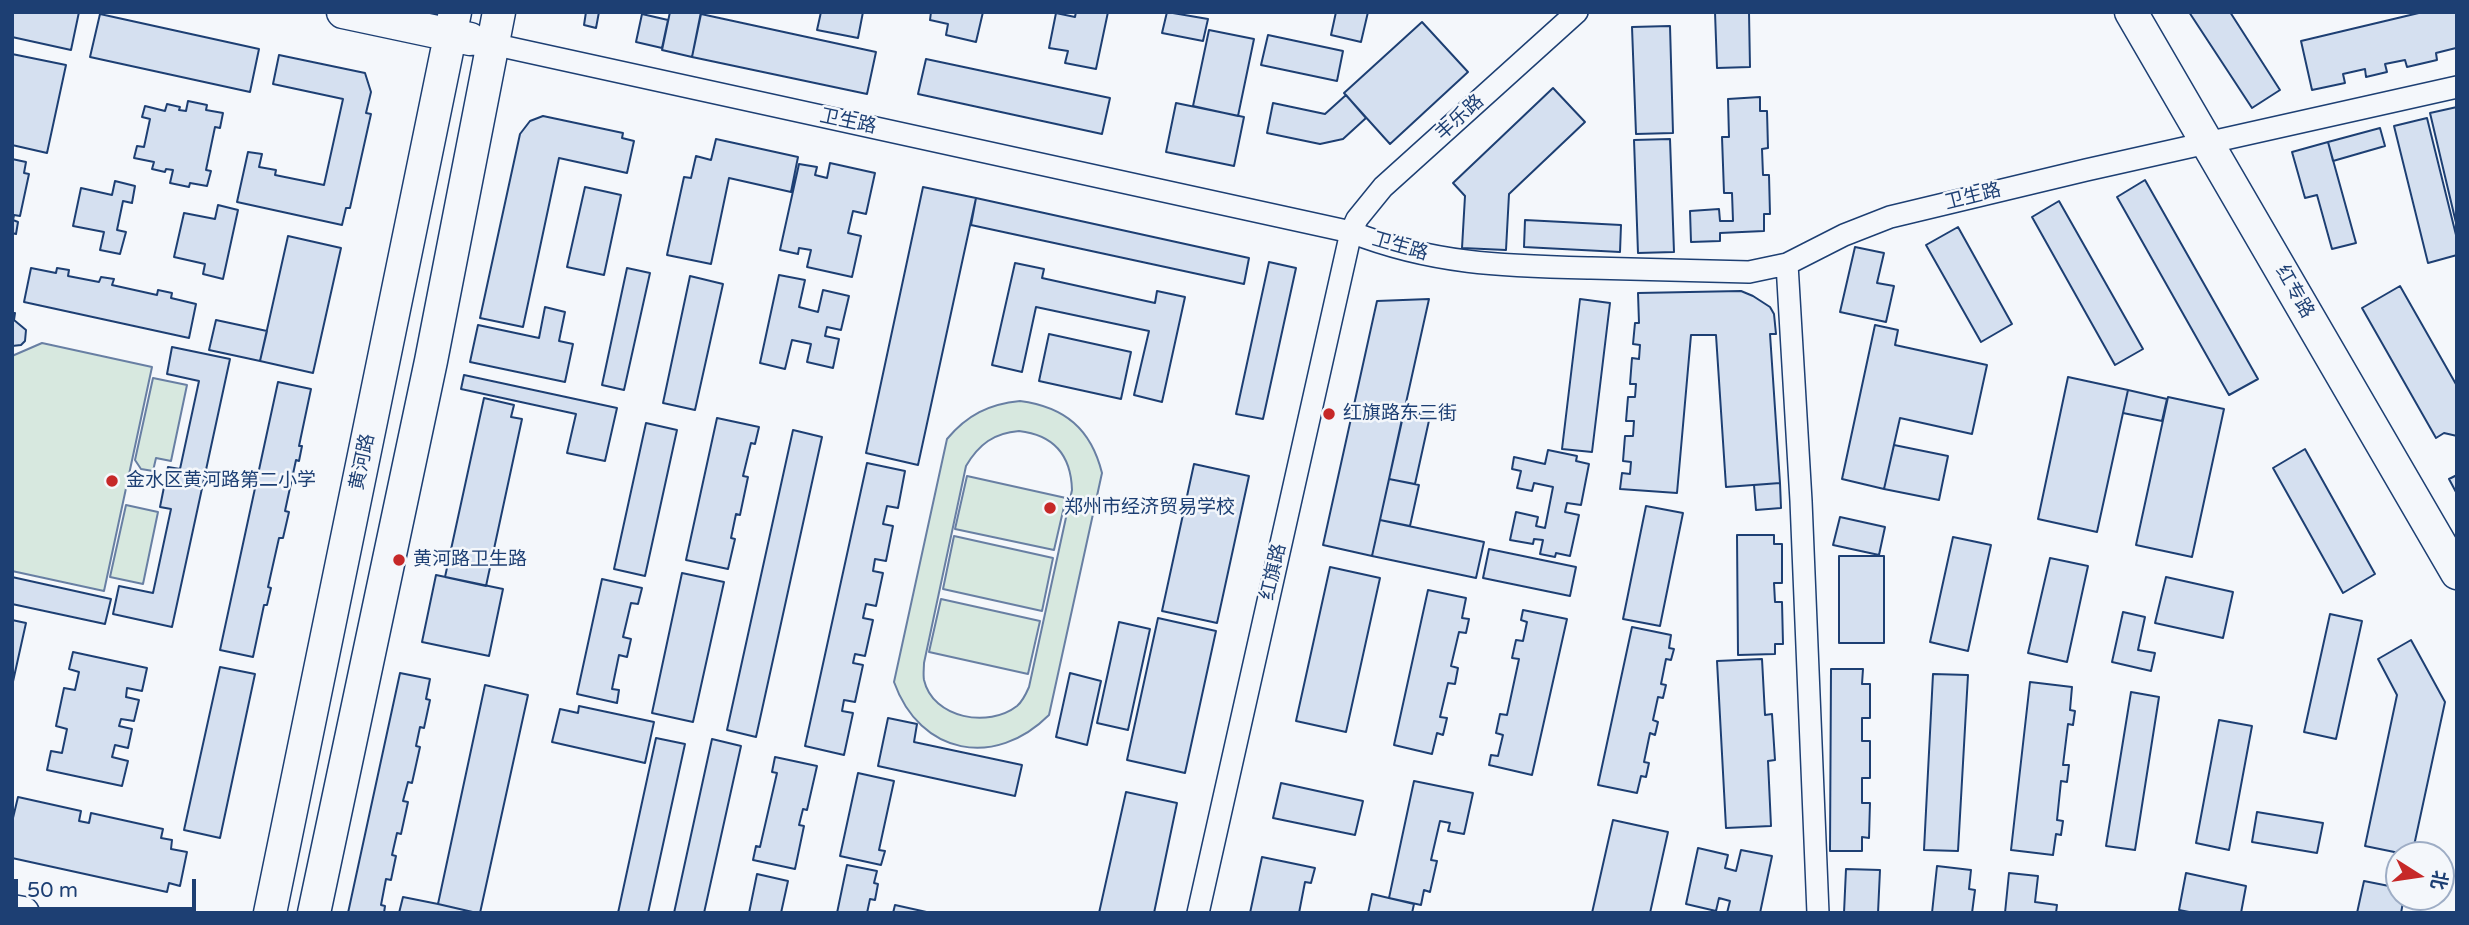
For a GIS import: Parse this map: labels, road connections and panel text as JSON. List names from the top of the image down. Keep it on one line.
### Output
{"streets":{"main road":["卫生路","红专路","黄河路"],"street":["丰乐路","红旗路"]},"crossings":[["丰乐路","卫生路"],["丰乐路","红旗路"],["卫生路","红专路"],["卫生路","黄河路"],["卫生路","红旗路"]],"places":["红旗路东三街","金水区黄河路第二小学","郑州市经济贸易学校","黄河路卫生路"],"scale_bar":"50 m","north":"right"}
